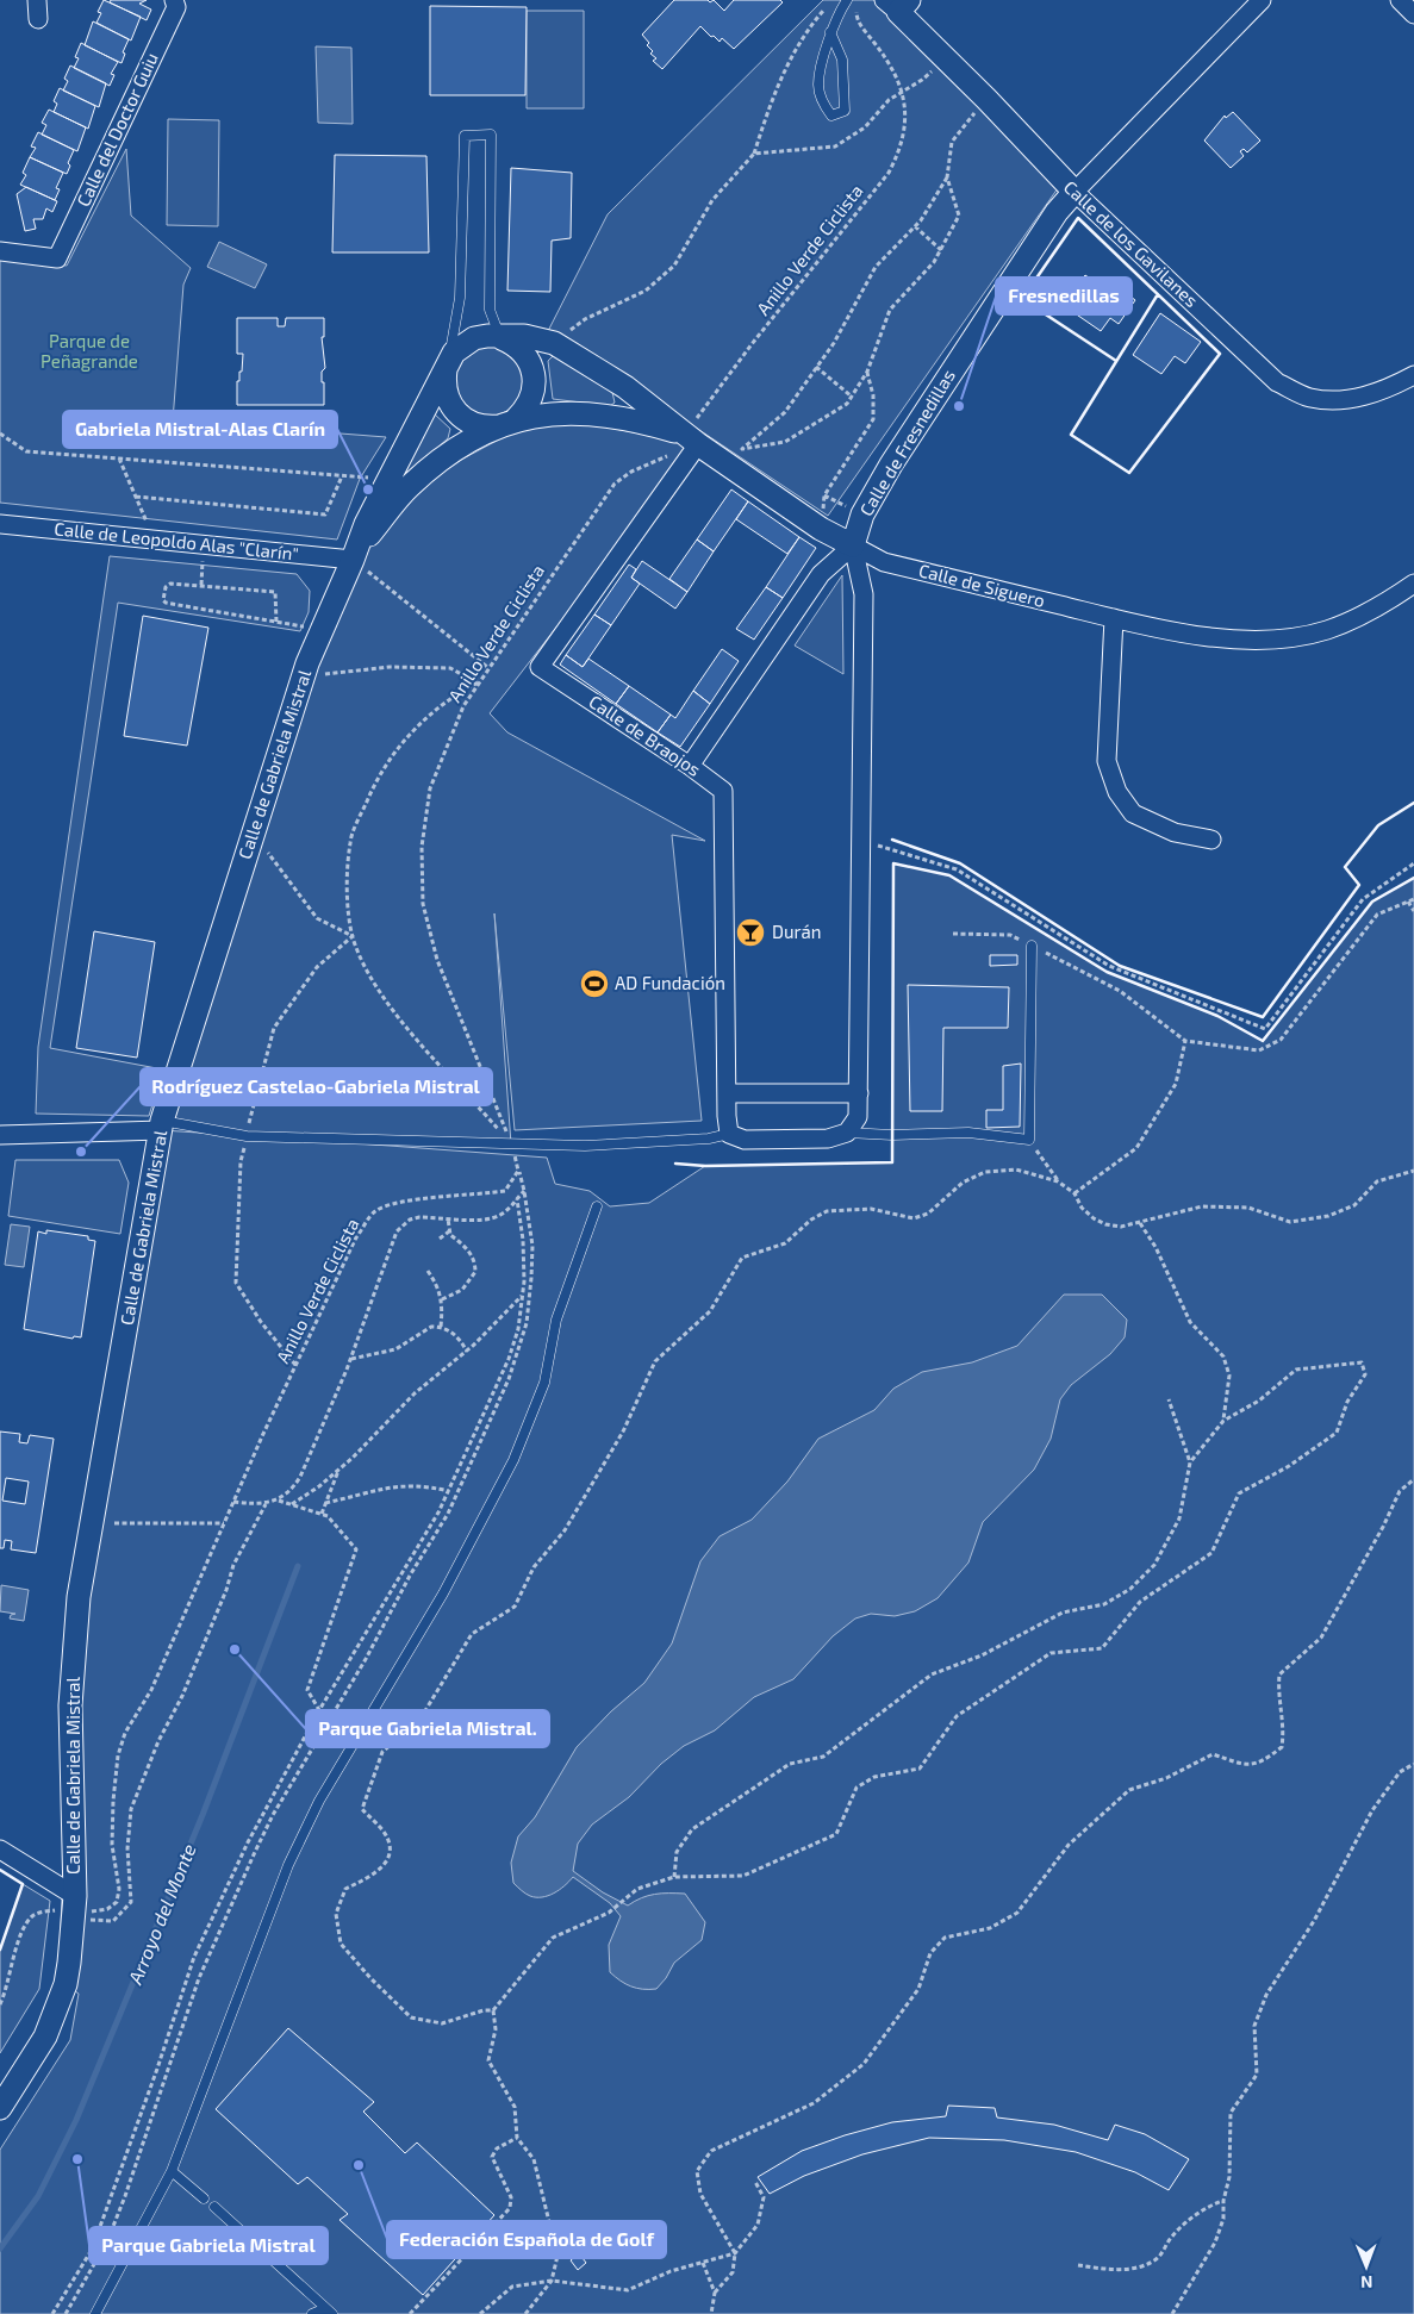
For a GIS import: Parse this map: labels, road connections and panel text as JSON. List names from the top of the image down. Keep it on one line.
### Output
{"streets":{"street":["Calle del Doctor Guiu","Calle de los Gavilanes","Calle de Fresnedillas","Calle de Leopoldo Alas \"Clarín\"","Calle de Siguero","Calle de Braojos","Calle de Gabriela Mistral"],"path":["Anillo Verde Ciclista"]},"crossings":[["Calle de los Gavilanes","Calle de Fresnedillas"],["Anillo Verde Ciclista","Calle de Braojos"],["Anillo Verde Ciclista","Calle de Gabriela Mistral"],["Calle de Fresnedillas","Calle de Siguero"],["Calle de Fresnedillas","Calle de Gabriela Mistral"],["Calle de Leopoldo Alas \"Clarín\"","Calle de Gabriela Mistral"],["Calle de Siguero","Calle de Gabriela Mistral"],["Calle de Braojos","Calle de Gabriela Mistral"]],"water":["Arroyo del Monte"],"parks":["Parque de Peñagrande"],"places":{"other":["Fresnedillas","Gabriela Mistral-Alas Clarín","Rodríguez Castelao-Gabriela Mistral","Parque Gabriela Mistral.","Parque Gabriela Mistral","Federación Española de Golf"],"bar":["Durán"],"sports":["AD Fundación"]},"north":"bottom"}
